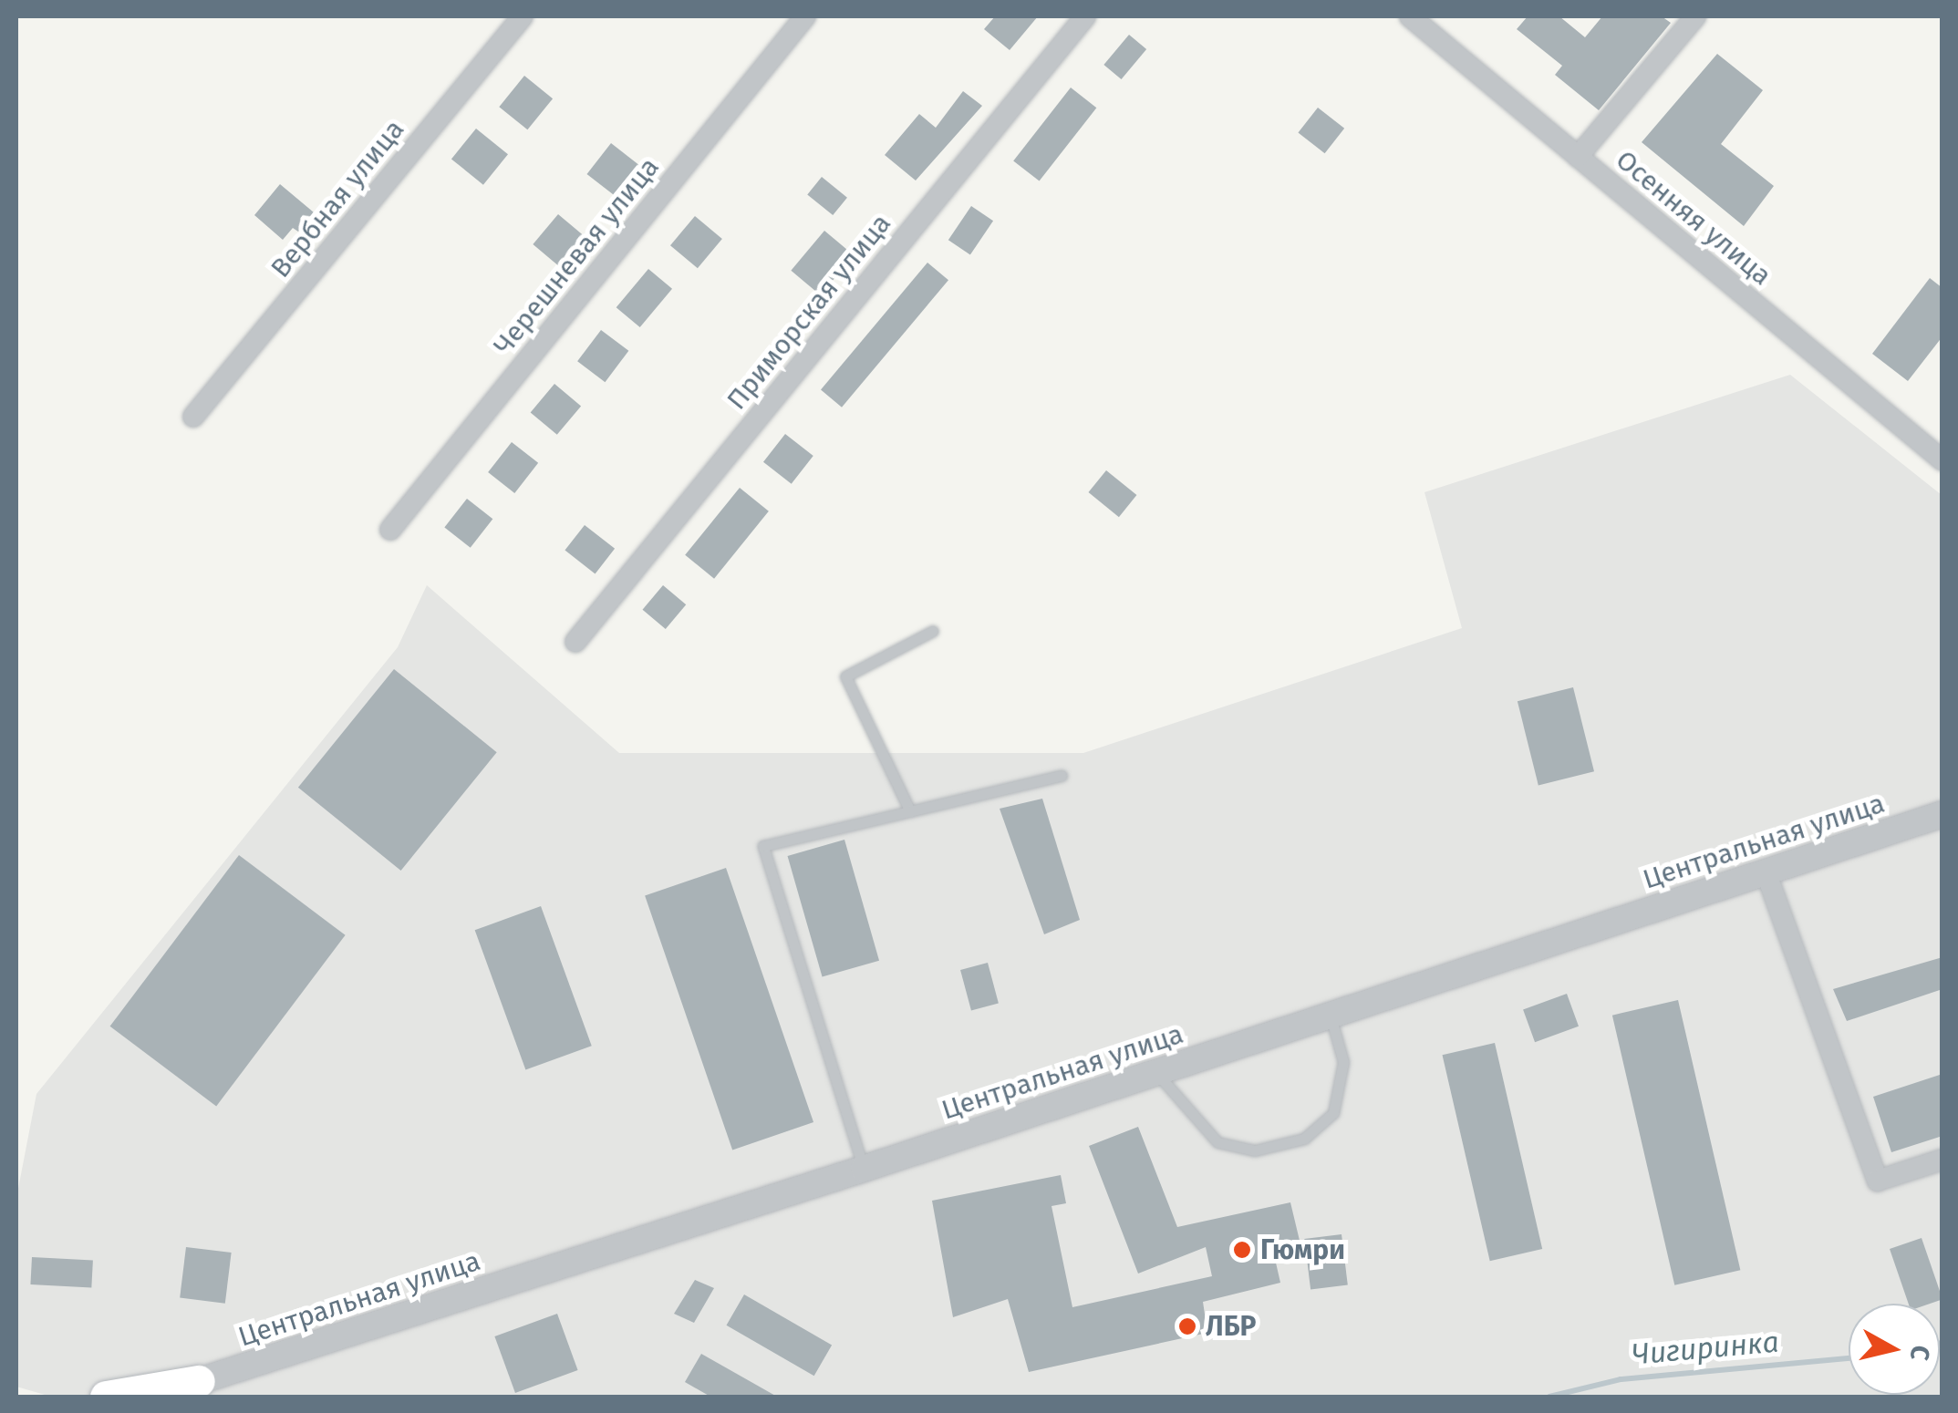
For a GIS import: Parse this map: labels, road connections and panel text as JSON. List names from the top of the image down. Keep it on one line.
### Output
{"streets":{"street":["Вербная улица","Осенняя улица","Черешневая улица","Приморская улица","Центральная улица"]},"water":["Чигиринка"],"places":["Гюмри","ЛБР"],"north":"right"}
